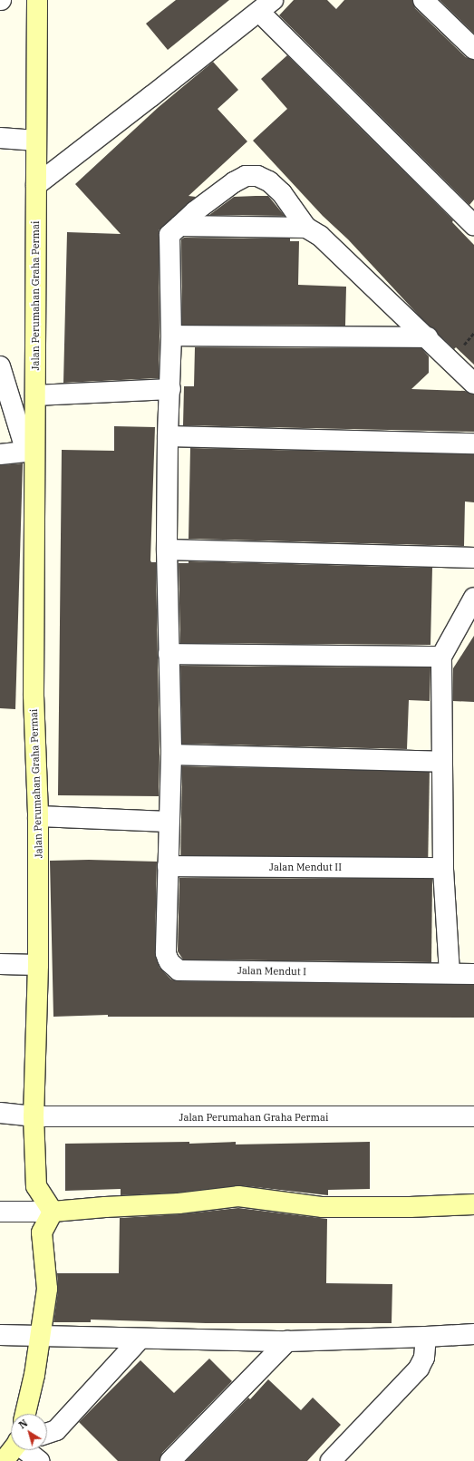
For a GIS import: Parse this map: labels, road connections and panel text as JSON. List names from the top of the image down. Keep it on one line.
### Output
{"streets":{"street":["Jalan Perumahan Graha Permai","Jalan Mendut II","Jalan Mendut I"]},"crossings":[["Jalan Mendut II","Jalan Mendut I"]],"north":"top left"}
